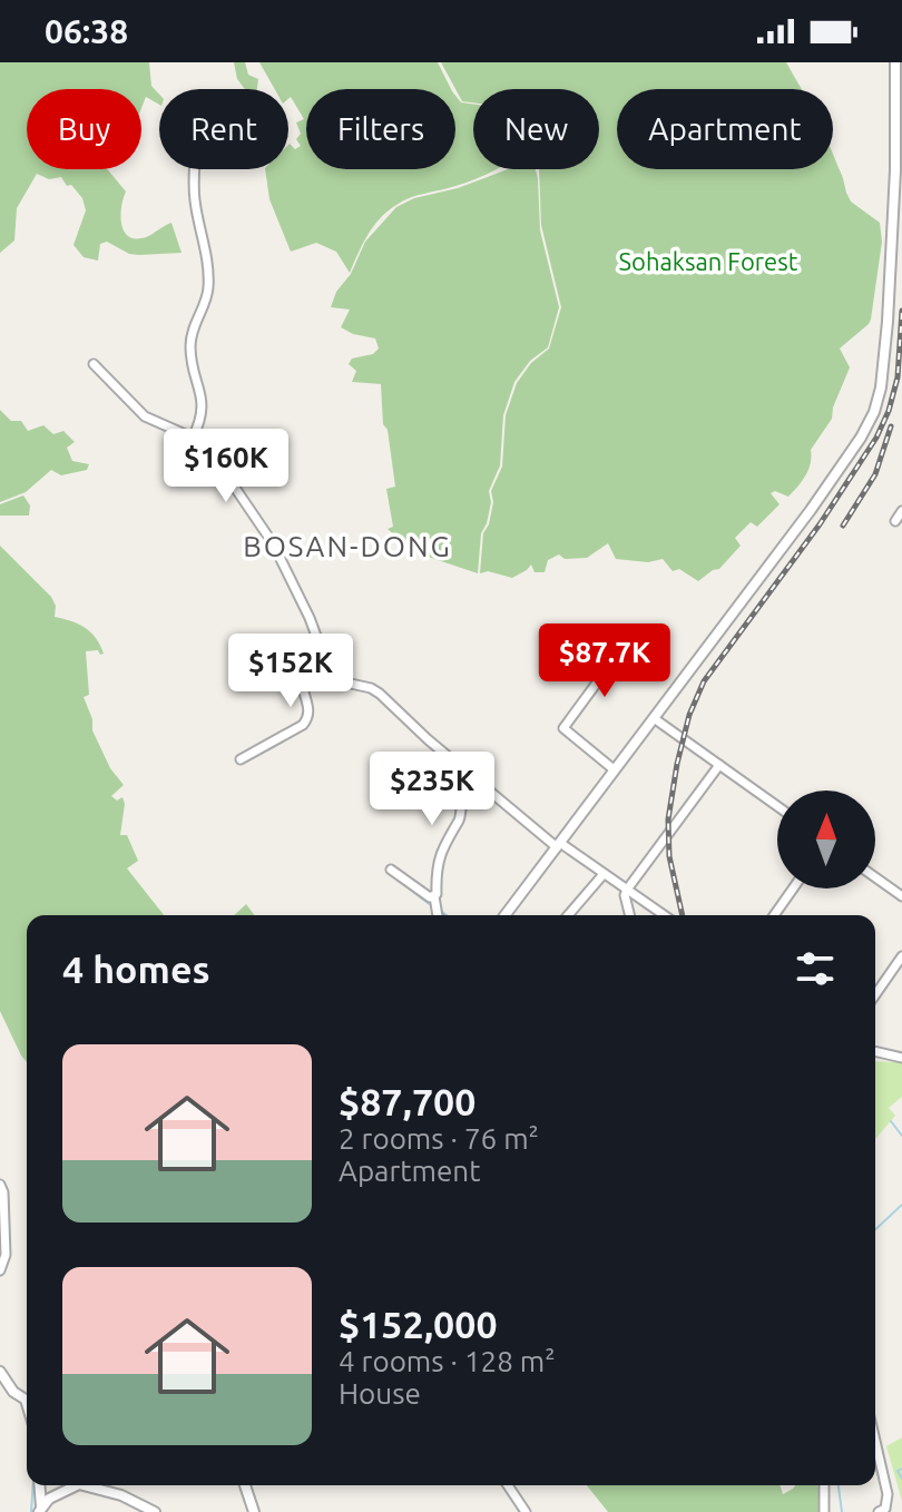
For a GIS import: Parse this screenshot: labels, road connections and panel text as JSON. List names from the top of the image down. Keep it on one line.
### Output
{"districts":["BOSAN-DONG"],"parks":["Sohaksan Forest"],"north":"top","page":{"status":"06:38","chip":["Buy","Rent","Filters","New","Apartment"],"price":["$160K","$87.7K","$152K","$235K"],"heading":"4 homes","list":[{"name":"$87,700","note":"2 rooms · 76 m² · Apartment"},{"name":"$152,000","note":"4 rooms · 128 m² · House"}]}}
